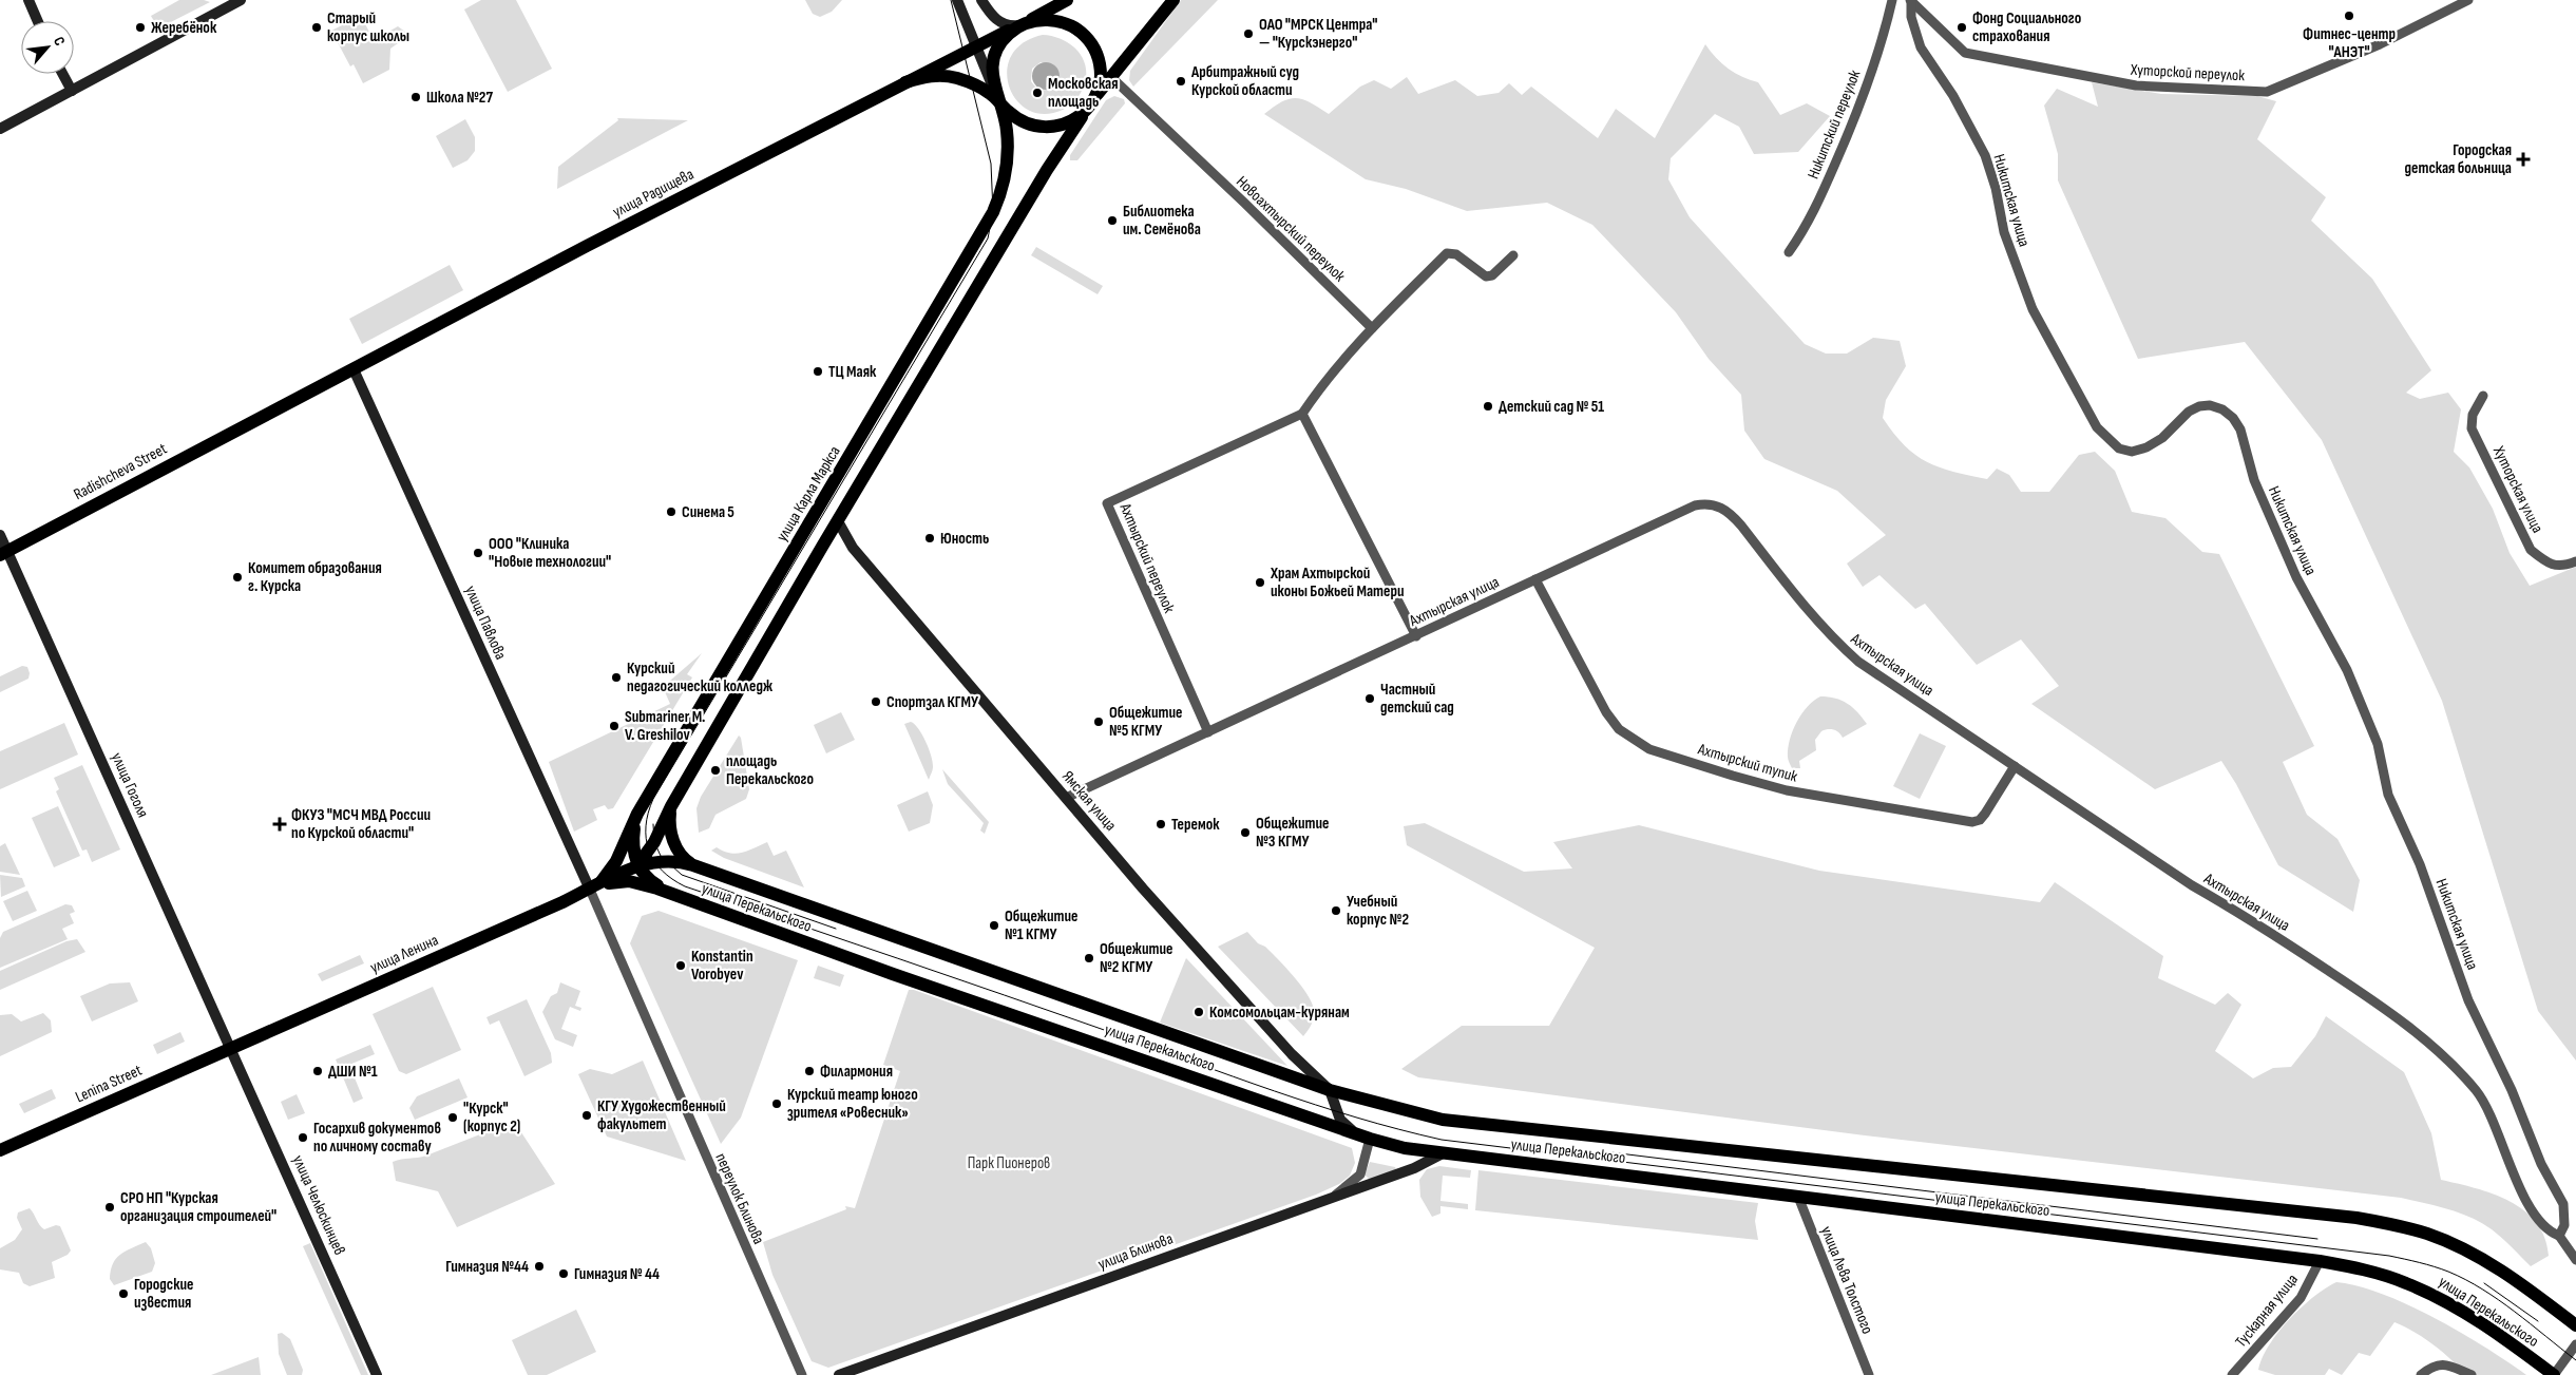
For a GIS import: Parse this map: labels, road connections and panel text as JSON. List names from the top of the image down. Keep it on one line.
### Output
{"streets":{"main road":["улица Радищева","улица Карла Маркса","улица Павлова","улица Гоголя","Ямская улица","улица Перекальского","улица Ленина","Lenina Street","улица Челюскинцев","улица Блинова"],"street":["Хуторской переулок","Никитский переулок","Никитская улица","Новоахтырский переулок","Хуторская улица","Ахтырский переулок","Ахтырская улица","Ахтырский тупик","переулок Блинова","улица Льва Толстого","Тускарная улица"]},"crossings":[["Хуторской переулок","Никитская улица"],["улица Радищева","улица Карла Маркса"],["улица Радищева","улица Павлова"],["улица Радищева","улица Гоголя"],["Никитская улица","Ахтырская улица"],["улица Карла Маркса","улица Павлова"],["улица Карла Маркса","улица Перекальского"],["улица Карла Маркса","улица Ленина"],["улица Карла Маркса","переулок Блинова"],["Ахтырский переулок","Ахтырская улица"],["Ахтырская улица","Ахтырский тупик"],["Ахтырская улица","Ямская улица"],["улица Павлова","улица Перекальского"],["улица Павлова","улица Ленина"],["улица Павлова","переулок Блинова"],["улица Гоголя","улица Ленина"],["улица Гоголя","Lenina Street"],["улица Гоголя","улица Челюскинцев"],["Ямская улица","улица Перекальского"],["улица Перекальского","улица Ленина"],["улица Перекальского","переулок Блинова"],["улица Перекальского","улица Блинова"],["улица Перекальского","улица Льва Толстого"],["улица Перекальского","Тускарная улица"],["улица Ленина","Lenina Street"],["улица Ленина","переулок Блинова"],["улица Ленина","улица Челюскинцев"],["Lenina Street","улица Челюскинцев"]],"parks":["Парк Пионеров"],"places":{"other":["Фитнес-центр \"АНЭТ\"","Жеребёнок","Старый корпус школы","Фонд Социального страхования","ОАО \"МРСК Центра\" — \"Курскэнерго\"","Арбитражный суд Курской области","Московская площадь","Школа №27","Библиотека им. Семёнова","ТЦ Маяк","Детский сад № 51","Синема 5","Юность","ООО \"Клиника \"Новые технологии\"","Комитет образования г. Курска","Храм Ахтырской иконы Божьей Матери","Курский педагогический колледж","Частный детский сад","Спортзал КГМУ","Общежитие №5 КГМУ","Submariner M. V. Greshilov","площадь Перекальского","Теремок","Общежитие №3 КГМУ","Учебный корпус №2","Общежитие №1 КГМУ","Общежитие №2 КГМУ","Konstantin Vorobyev","Комсомольцам-курянам","ДШИ №1","Филармония","Курский театр юного зрителя «Ровесник»","КГУ Художественный факультет","\"Курск\" (корпус 2)","Госархив документов по личному составу","СРО НП \"Курская организация строителей\"","Гимназия №44","Гимназия № 44","Городские известия"],"health":["Городская детская больница","ФКУЗ \"МСЧ МВД России по Курской области\""]},"north":"top right"}
